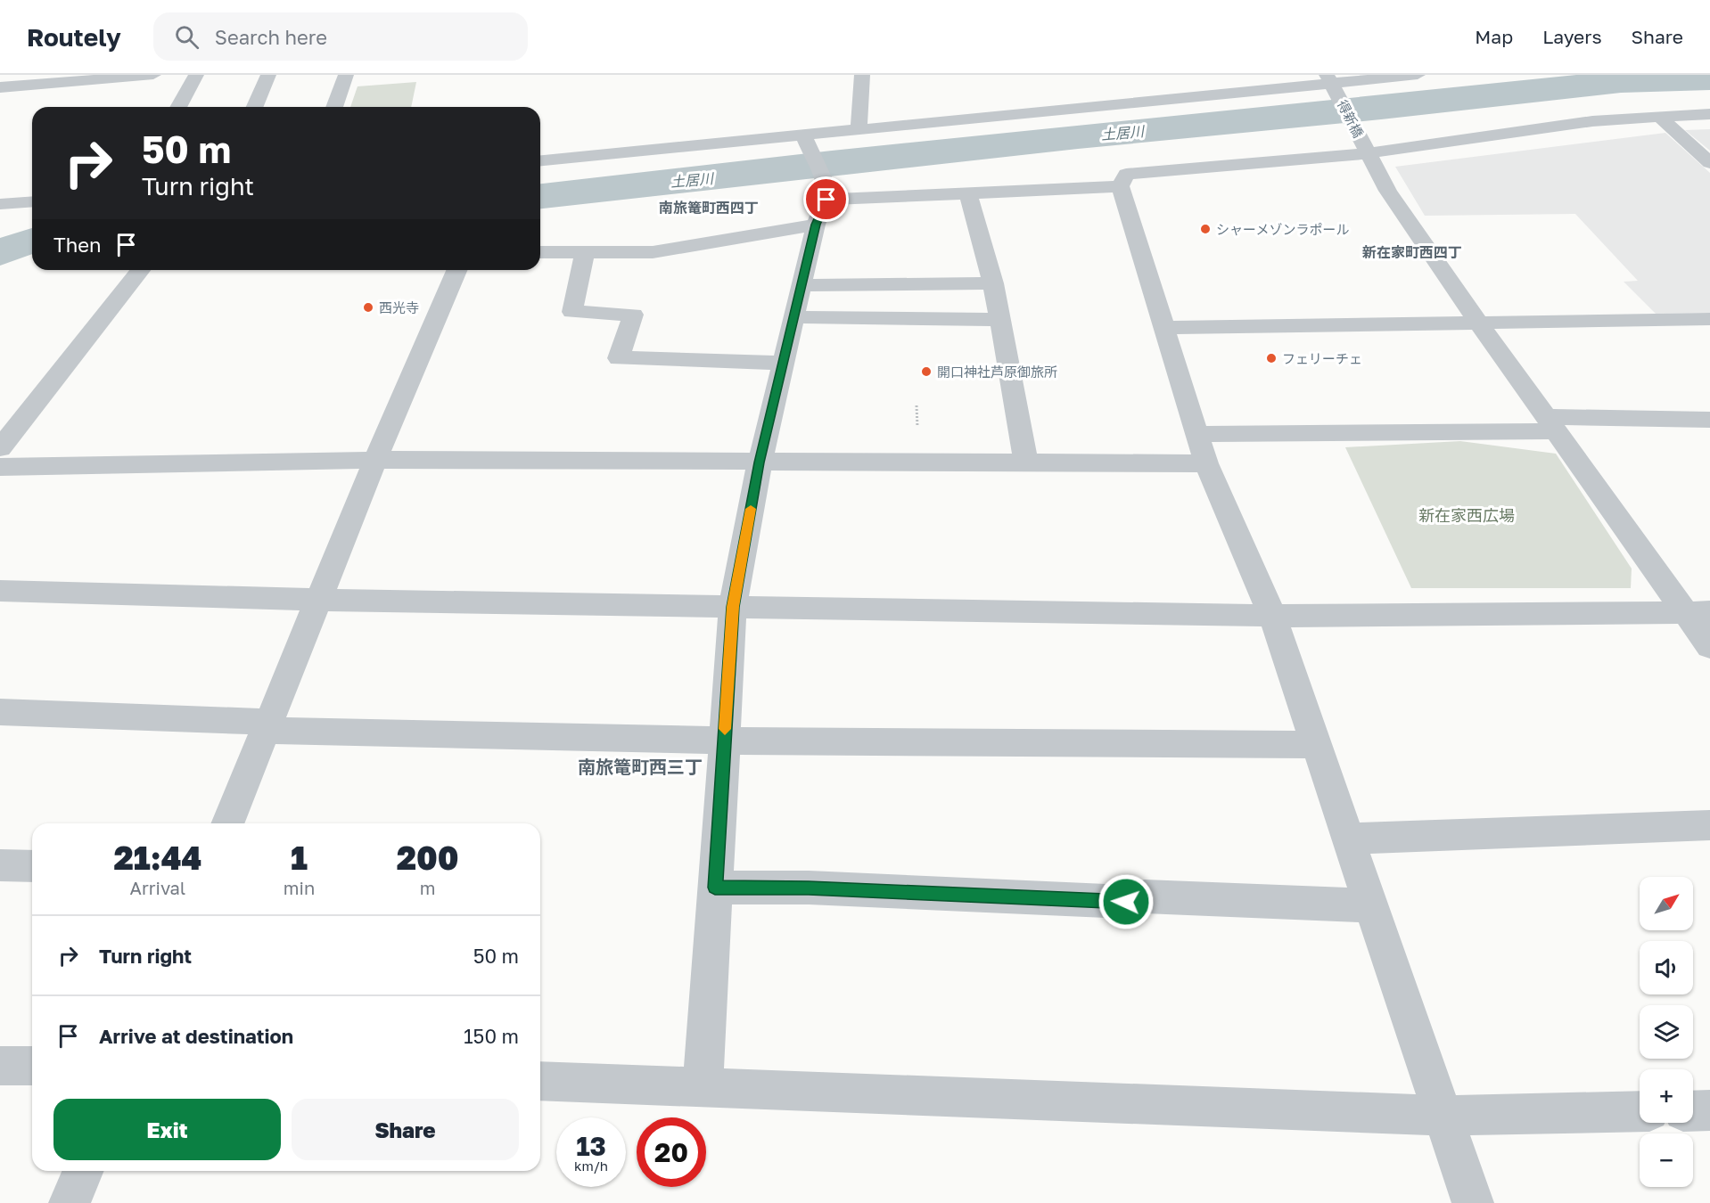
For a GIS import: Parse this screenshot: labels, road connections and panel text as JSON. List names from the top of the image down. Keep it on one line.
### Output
{"streets":{"street":["得新橋"]},"districts":["南旅篭町西四丁","新在家町西四丁","南旅篭町西三丁"],"water":["土居川"],"parks":["新在家西広場"],"places":["シャーメゾンラポール","西光寺","フェリーチェ","開口神社芦原御旅所"],"north":"top right","page":{"header":"Routely","search":"Search here","nav":["Map","Layers","Share"],"turn":["50 m","Turn right"],"then":"Then","eta":["21:44","Arrival","1","min","200","m"],"map_buttons":["+","−"],"list":[{"name":"Turn right","value":"50 m"},{"name":"Arrive at destination","value":"150 m"}],"buttons":["Exit","Share"],"speed":"13 km/h","limit":"20"}}
